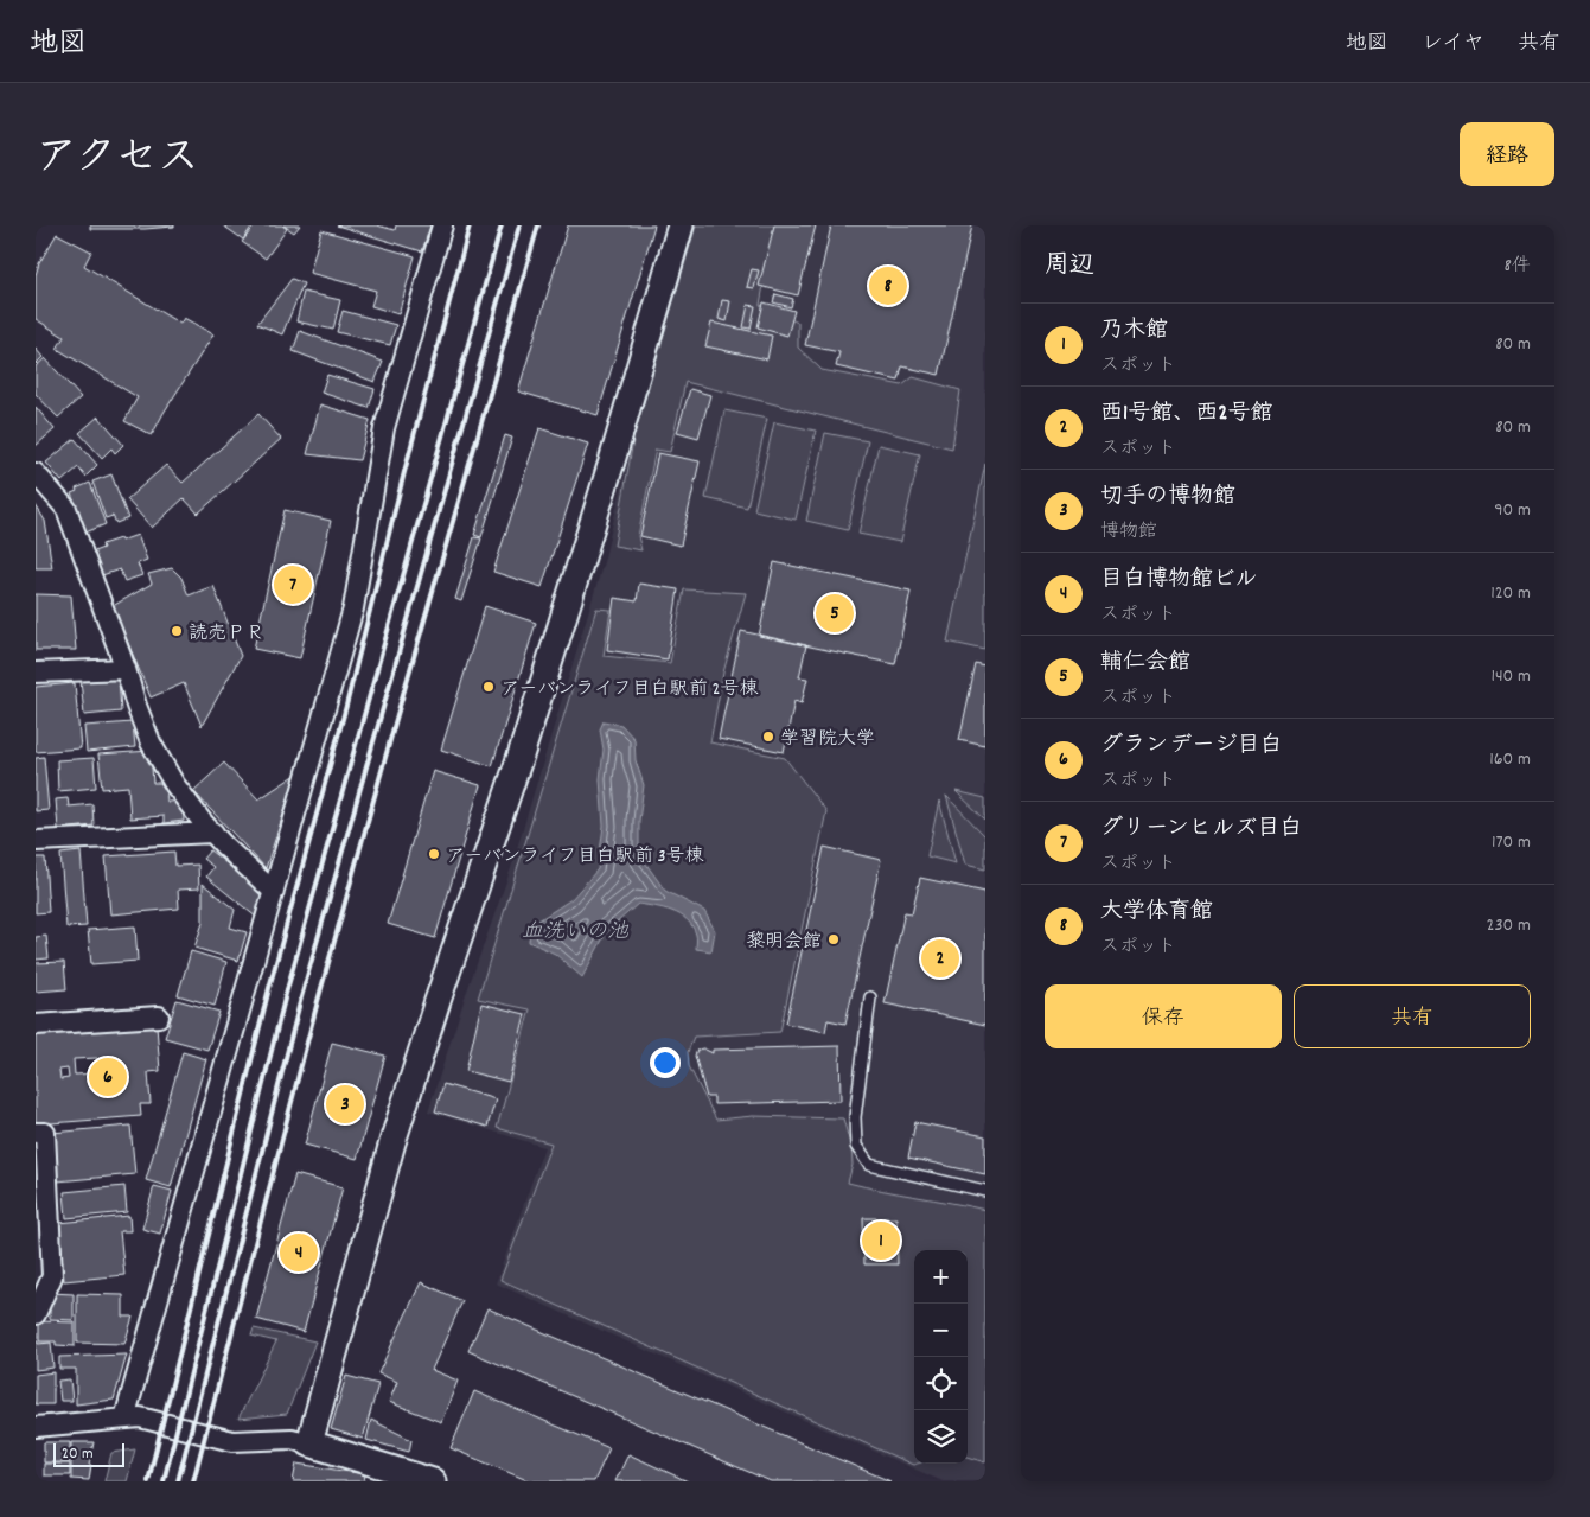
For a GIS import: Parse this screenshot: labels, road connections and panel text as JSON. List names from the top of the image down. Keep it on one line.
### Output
{"water":["血洗いの池"],"places":["読売ＰＲ","アーバンライフ目白駅前 2号棟","学習院大学","アーバンライフ目白駅前 3号棟","黎明会館"],"scale_bar":"20 m","page":{"header":"地図","nav":["地図","レイヤ","共有"],"title":"アクセス","buttons":["経路",["保存","共有"]],"heading":["周辺","8件"],"pins":["8","7","5","2","6","3","1","4"],"list":[{"mark":"1","name":"乃木館","note":"スポット","value":"80 m"},{"mark":"2","name":"西1号館、西2号館","note":"スポット","value":"80 m"},{"mark":"3","name":"切手の博物館","note":"博物館","value":"90 m"},{"mark":"4","name":"目白博物館ビル","note":"スポット","value":"120 m"},{"mark":"5","name":"輔仁会館","note":"スポット","value":"140 m"},{"mark":"6","name":"グランデージ目白","note":"スポット","value":"160 m"},{"mark":"7","name":"グリーンヒルズ目白","note":"スポット","value":"170 m"},{"mark":"8","name":"大学体育館","note":"スポット","value":"230 m"}],"map_buttons":["+","−"],"scale":"20 m"}}
